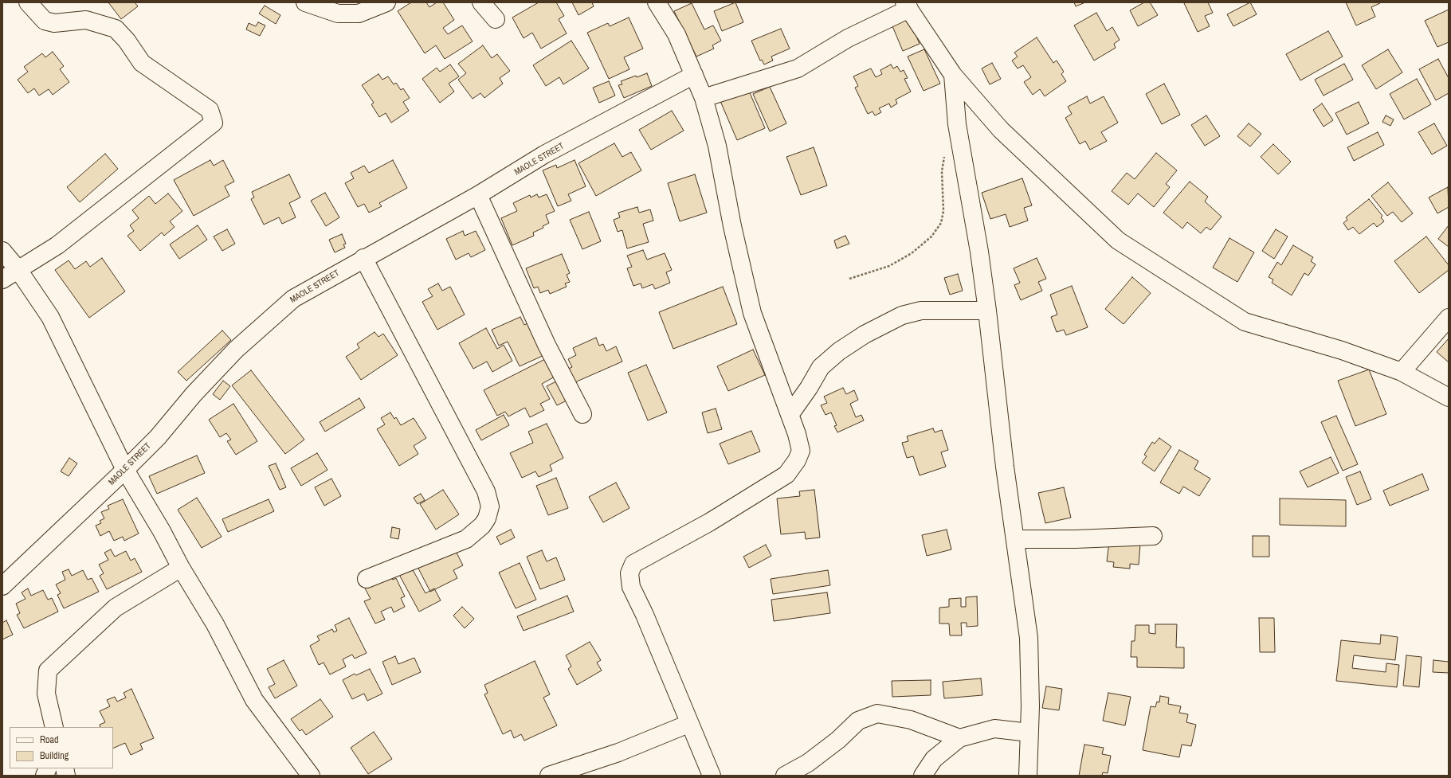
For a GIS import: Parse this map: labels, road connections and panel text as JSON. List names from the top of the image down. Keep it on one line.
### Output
{"streets":{"street":["MAOLE STREET"]},"legend":["Road","Building"]}
